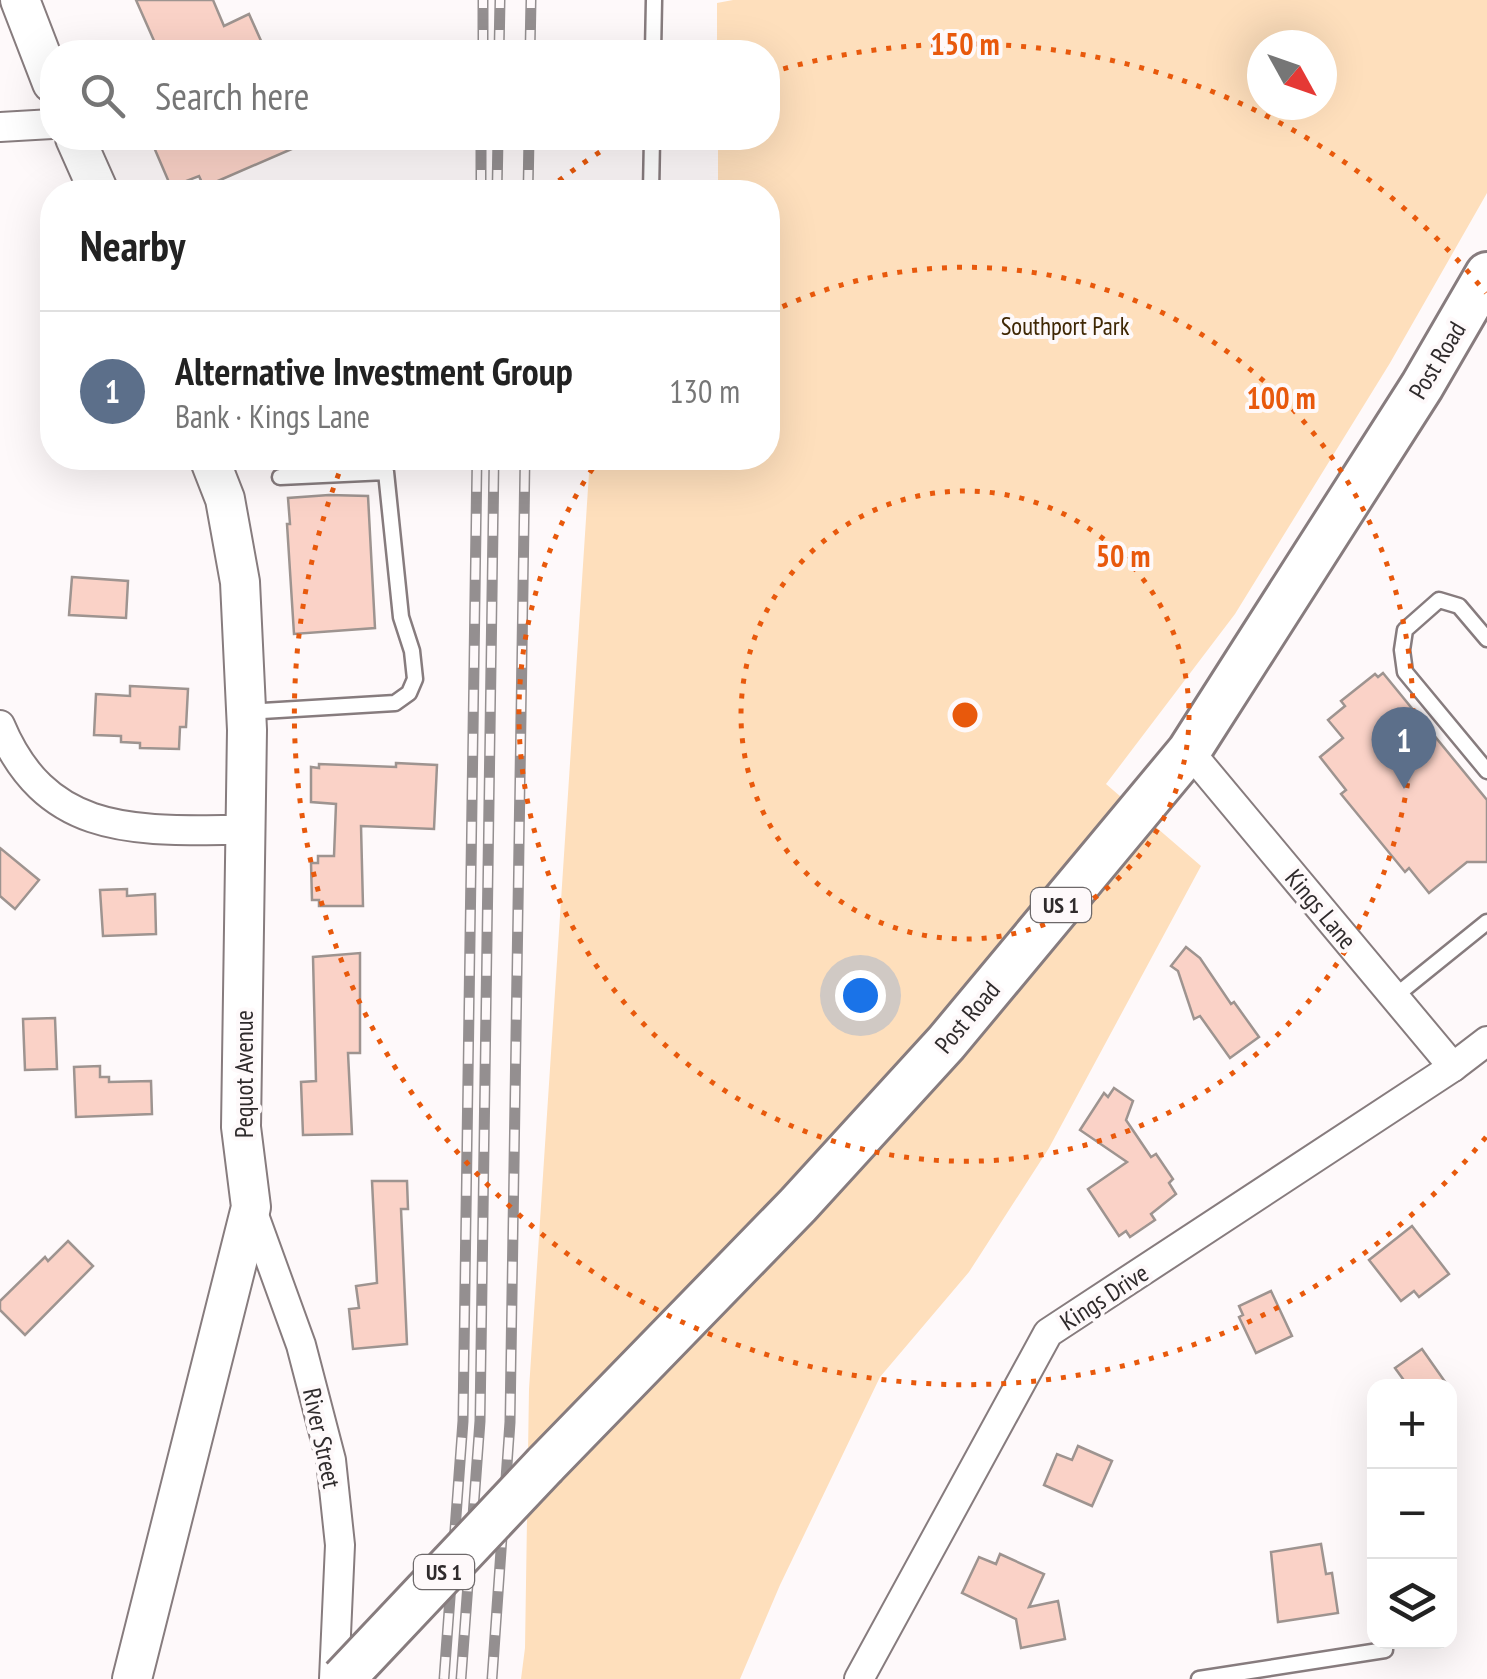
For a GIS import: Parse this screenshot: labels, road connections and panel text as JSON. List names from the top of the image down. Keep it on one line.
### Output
{"streets":{"main road":["Post Road","US 1"],"street":["Kings Lane","Pequot Avenue","Kings Drive","River Street"]},"crossings":[["Post Road","Kings Lane"],["Kings Lane","Kings Drive"],["Pequot Avenue","River Street"]],"parks":["Southport Park"],"north":"bottom right","page":{"search":"Search here","heading":"Nearby","list":[{"mark":"1","name":"Alternative Investment Group","note":"Bank · Kings Lane","value":"130 m"}],"pins":"1","map_buttons":["+","−"]},"rings":["150 m","100 m","50 m"]}
